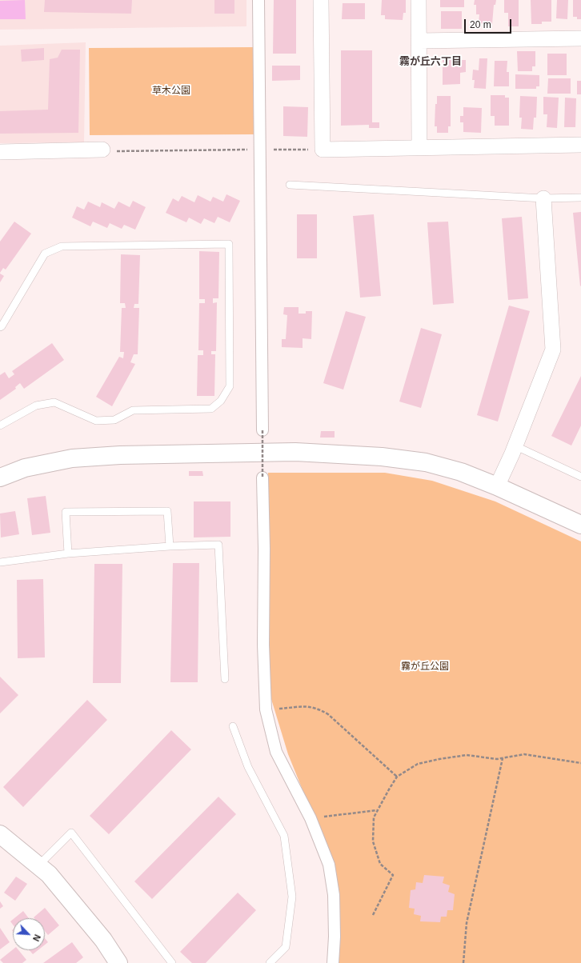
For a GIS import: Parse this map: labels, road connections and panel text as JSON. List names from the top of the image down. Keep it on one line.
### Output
{"districts":["霧が丘六丁目"],"parks":["草木公園","霧が丘公園"],"scale_bar":"20 m","north":"bottom right"}
